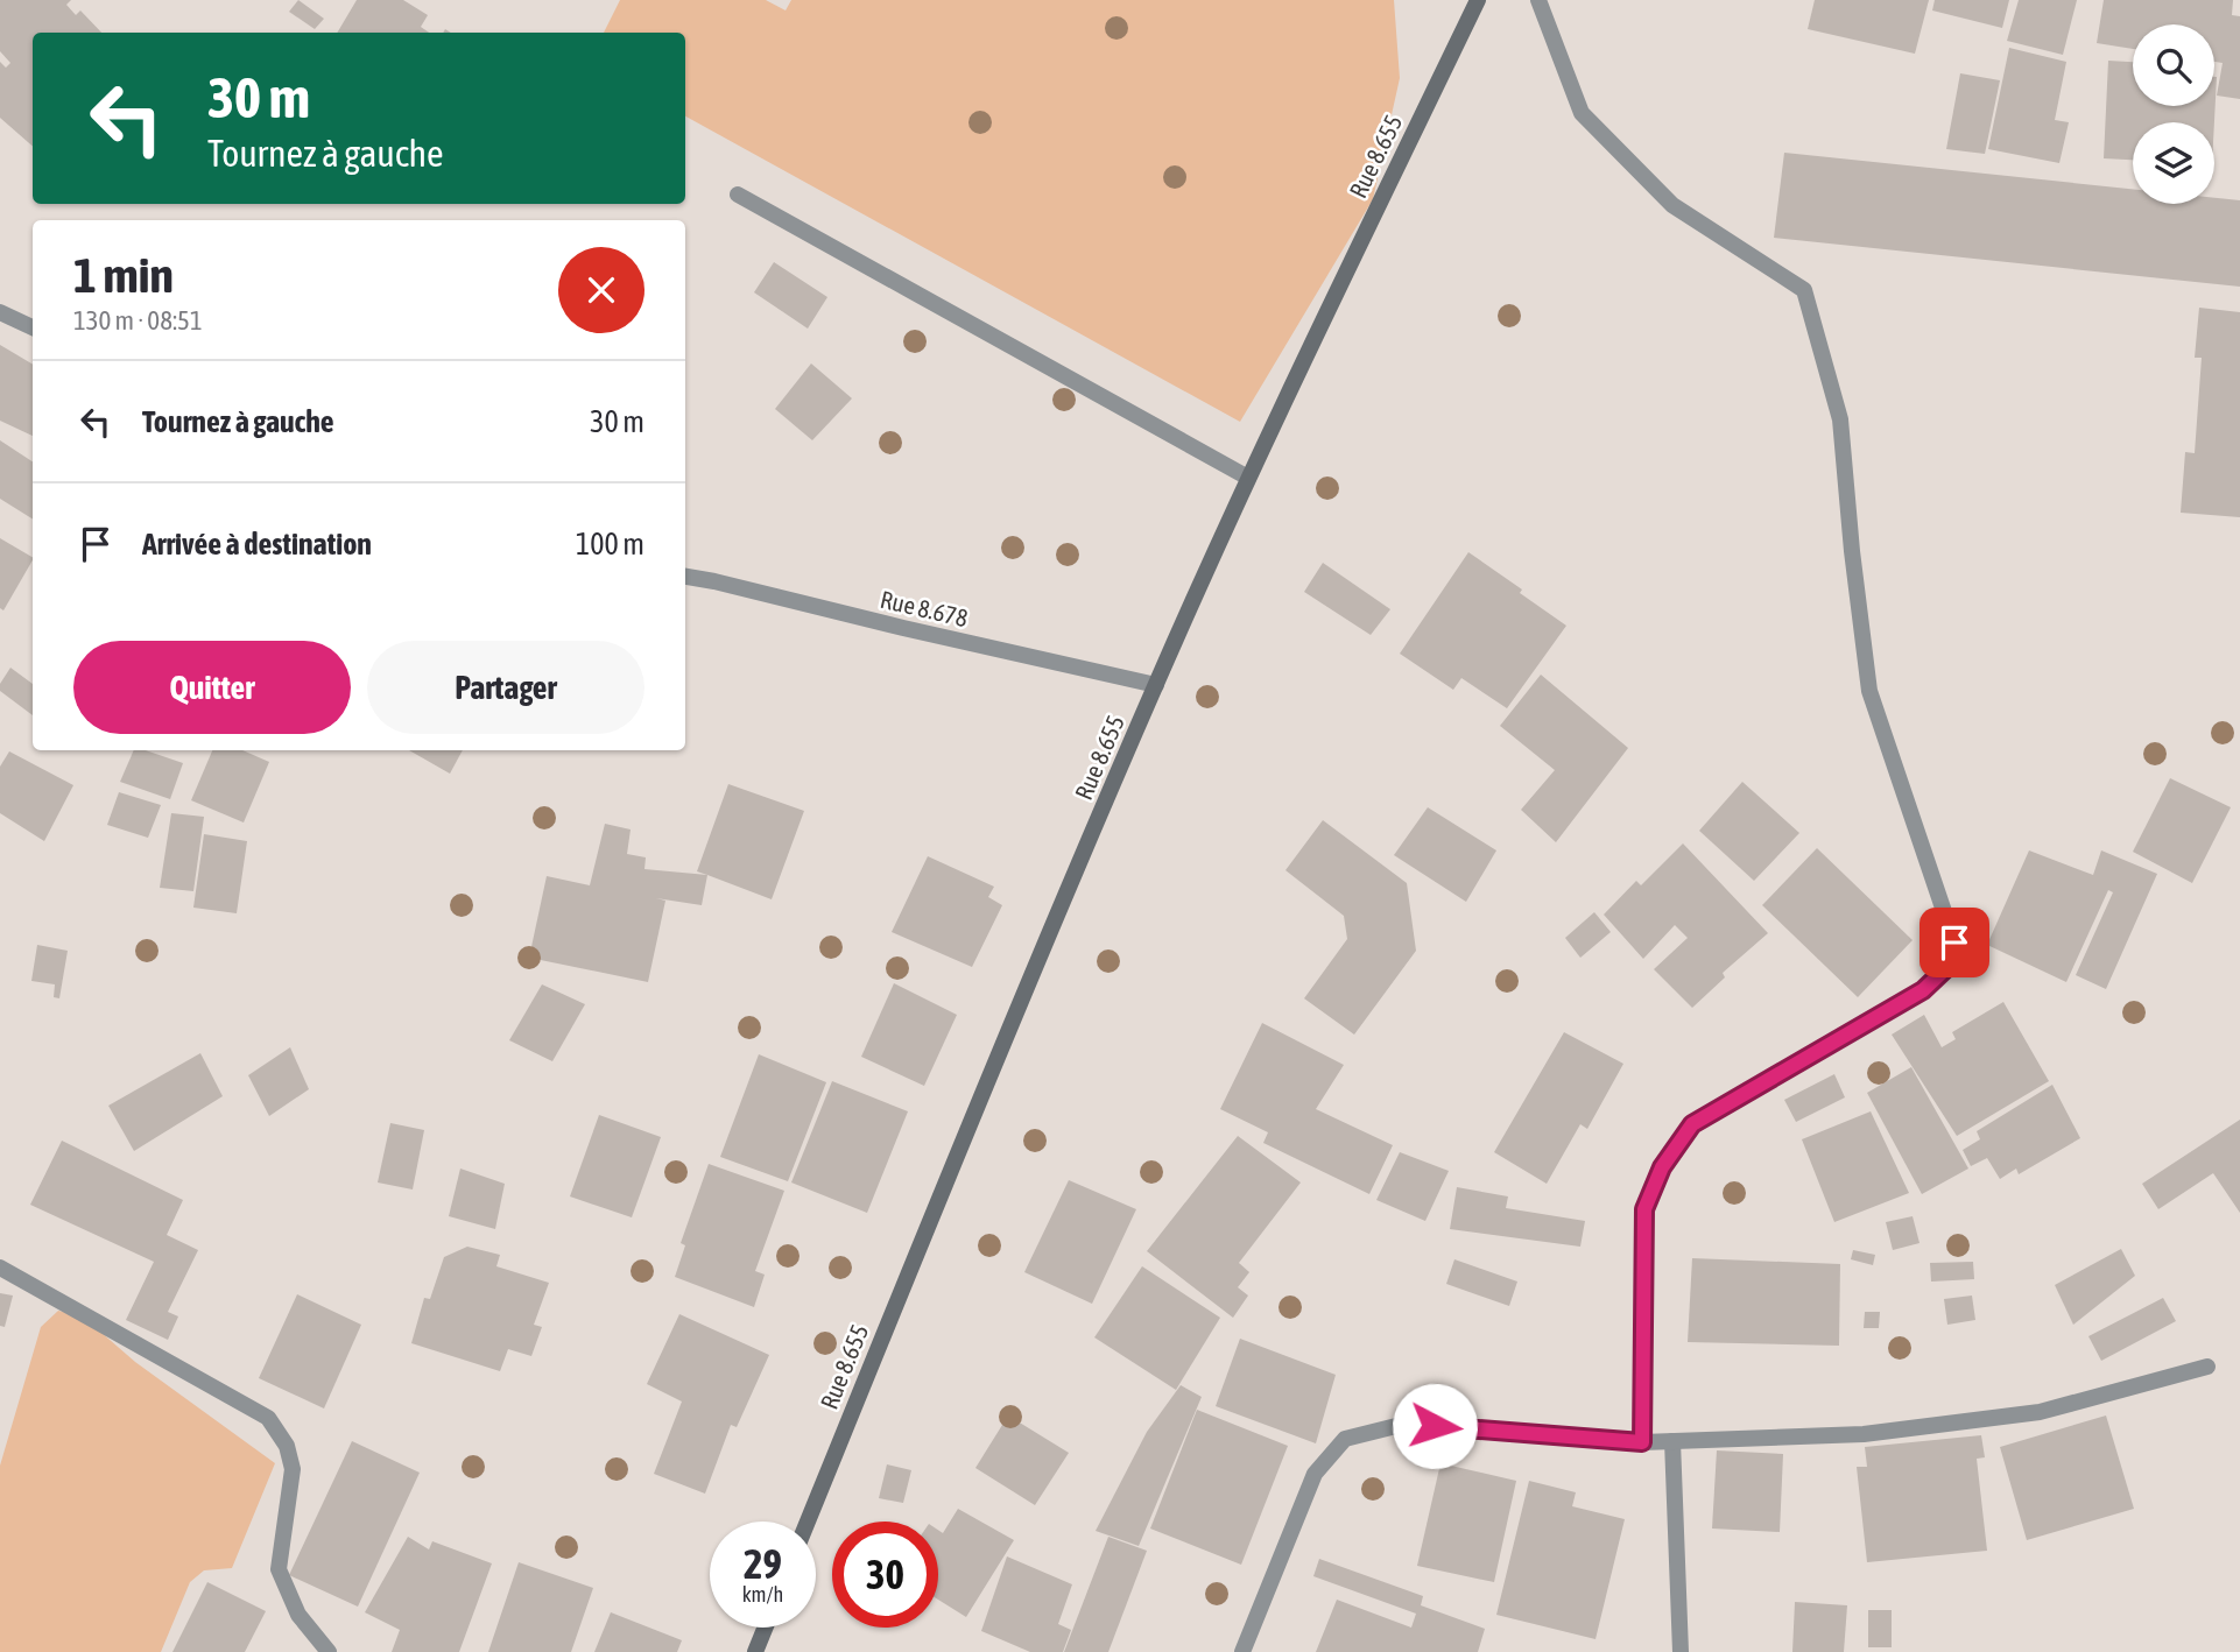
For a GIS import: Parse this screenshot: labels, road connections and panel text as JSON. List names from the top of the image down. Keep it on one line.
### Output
{"streets":{"street":["Rue 8.655","Rue 8.678"]},"crossings":[["Rue 8.655","Rue 8.678"]],"page":{"turn":["30 m","Tournez à gauche"],"heading":["1 min","130 m · 08:51"],"list":[{"name":"Tournez à gauche","value":"30 m"},{"name":"Arrivée à destination","value":"100 m"}],"buttons":["Quitter","Partager"],"speed":"29 km/h","limit":"30"}}
